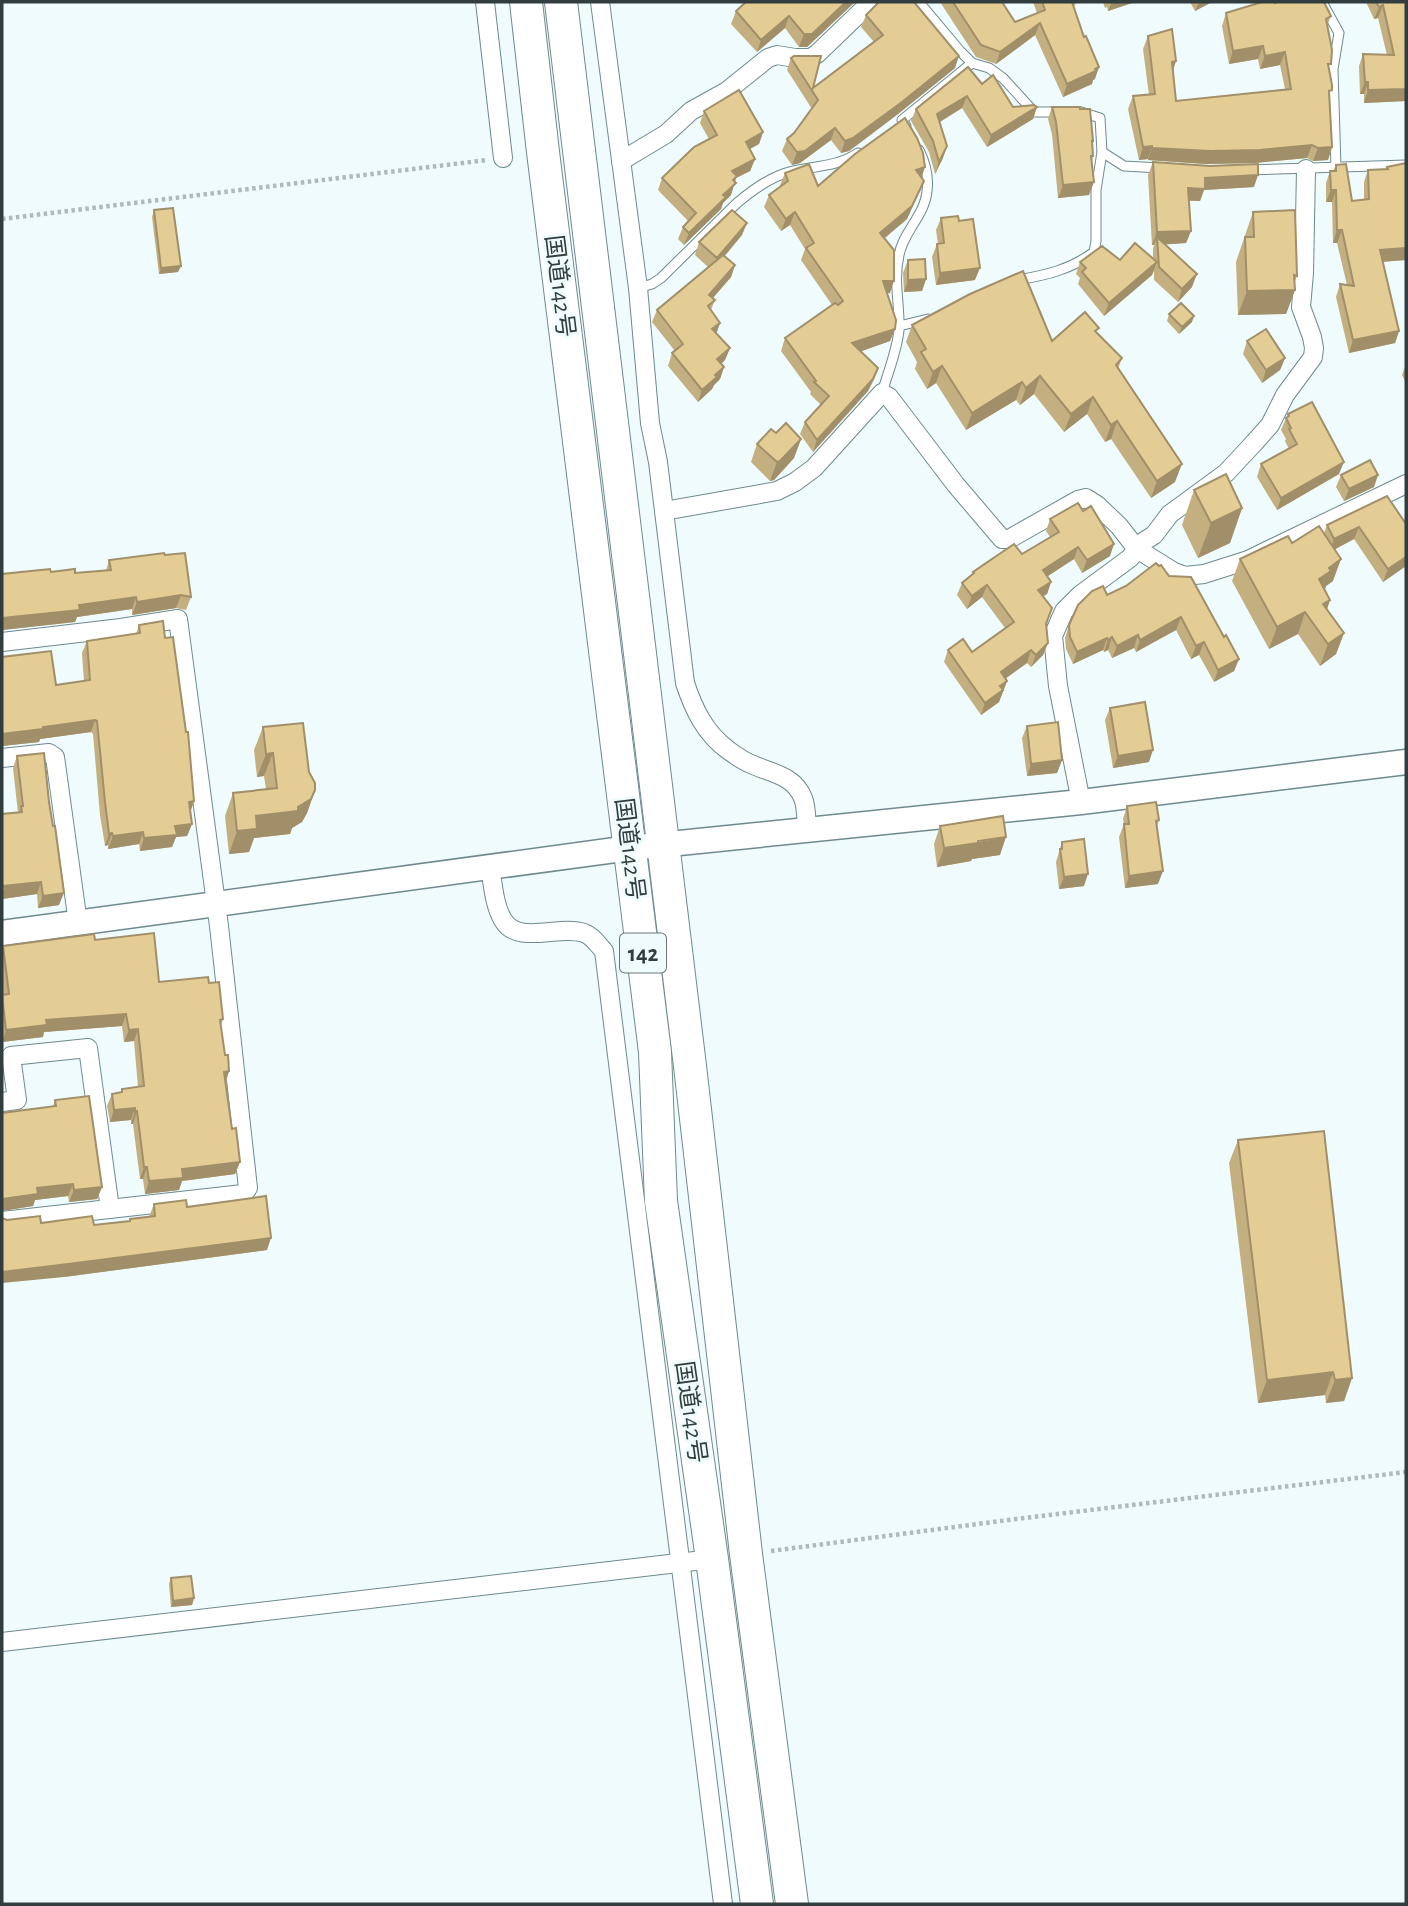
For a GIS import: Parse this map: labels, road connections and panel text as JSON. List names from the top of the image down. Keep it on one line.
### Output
{"streets":{"highway":["国道142号","142"]}}
